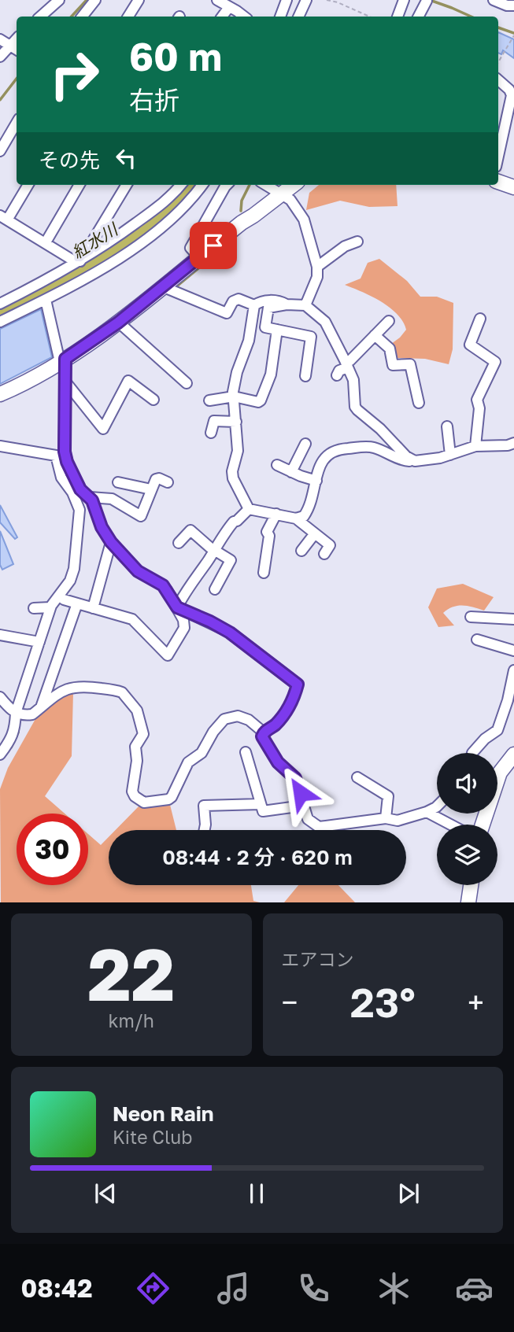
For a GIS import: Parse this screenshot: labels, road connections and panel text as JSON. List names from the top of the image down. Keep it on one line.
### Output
{"water":["紅水川"],"page":{"turn":["60 m","右折"],"then":"その先","limit":"30","trip":"08:44 · 2 分 · 620 m","tile":[["22","km/h"],"エアコン"],"heat":["−","23°","+"],"song":["Neon Rain","Kite Club"],"tabs":"08:42"}}
